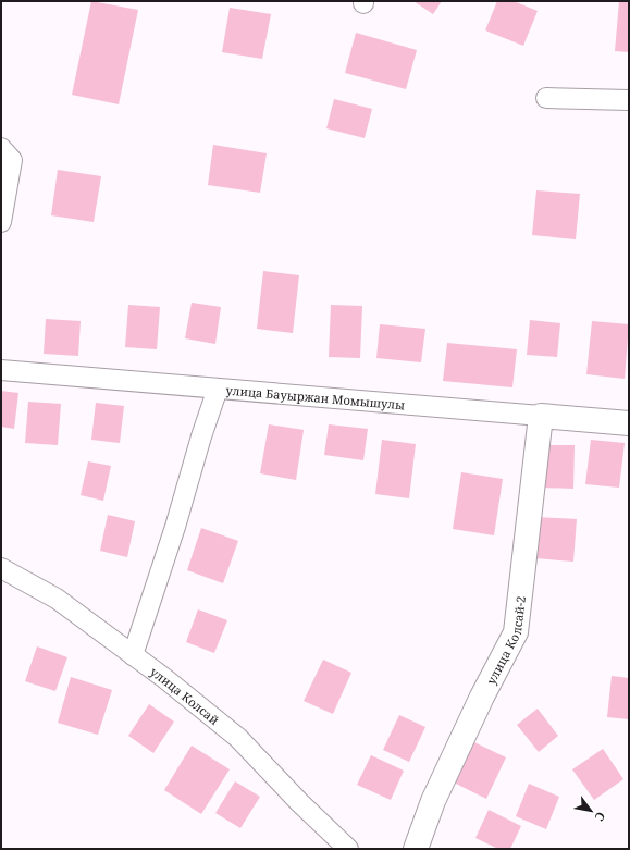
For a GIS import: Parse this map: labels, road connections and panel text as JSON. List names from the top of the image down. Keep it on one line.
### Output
{"streets":{"street":["улица Бауыржан Момышулы","улица Колсай-2","улица Колсай"]},"crossings":[["улица Бауыржан Момышулы","улица Колсай-2"]],"north":"bottom right"}
